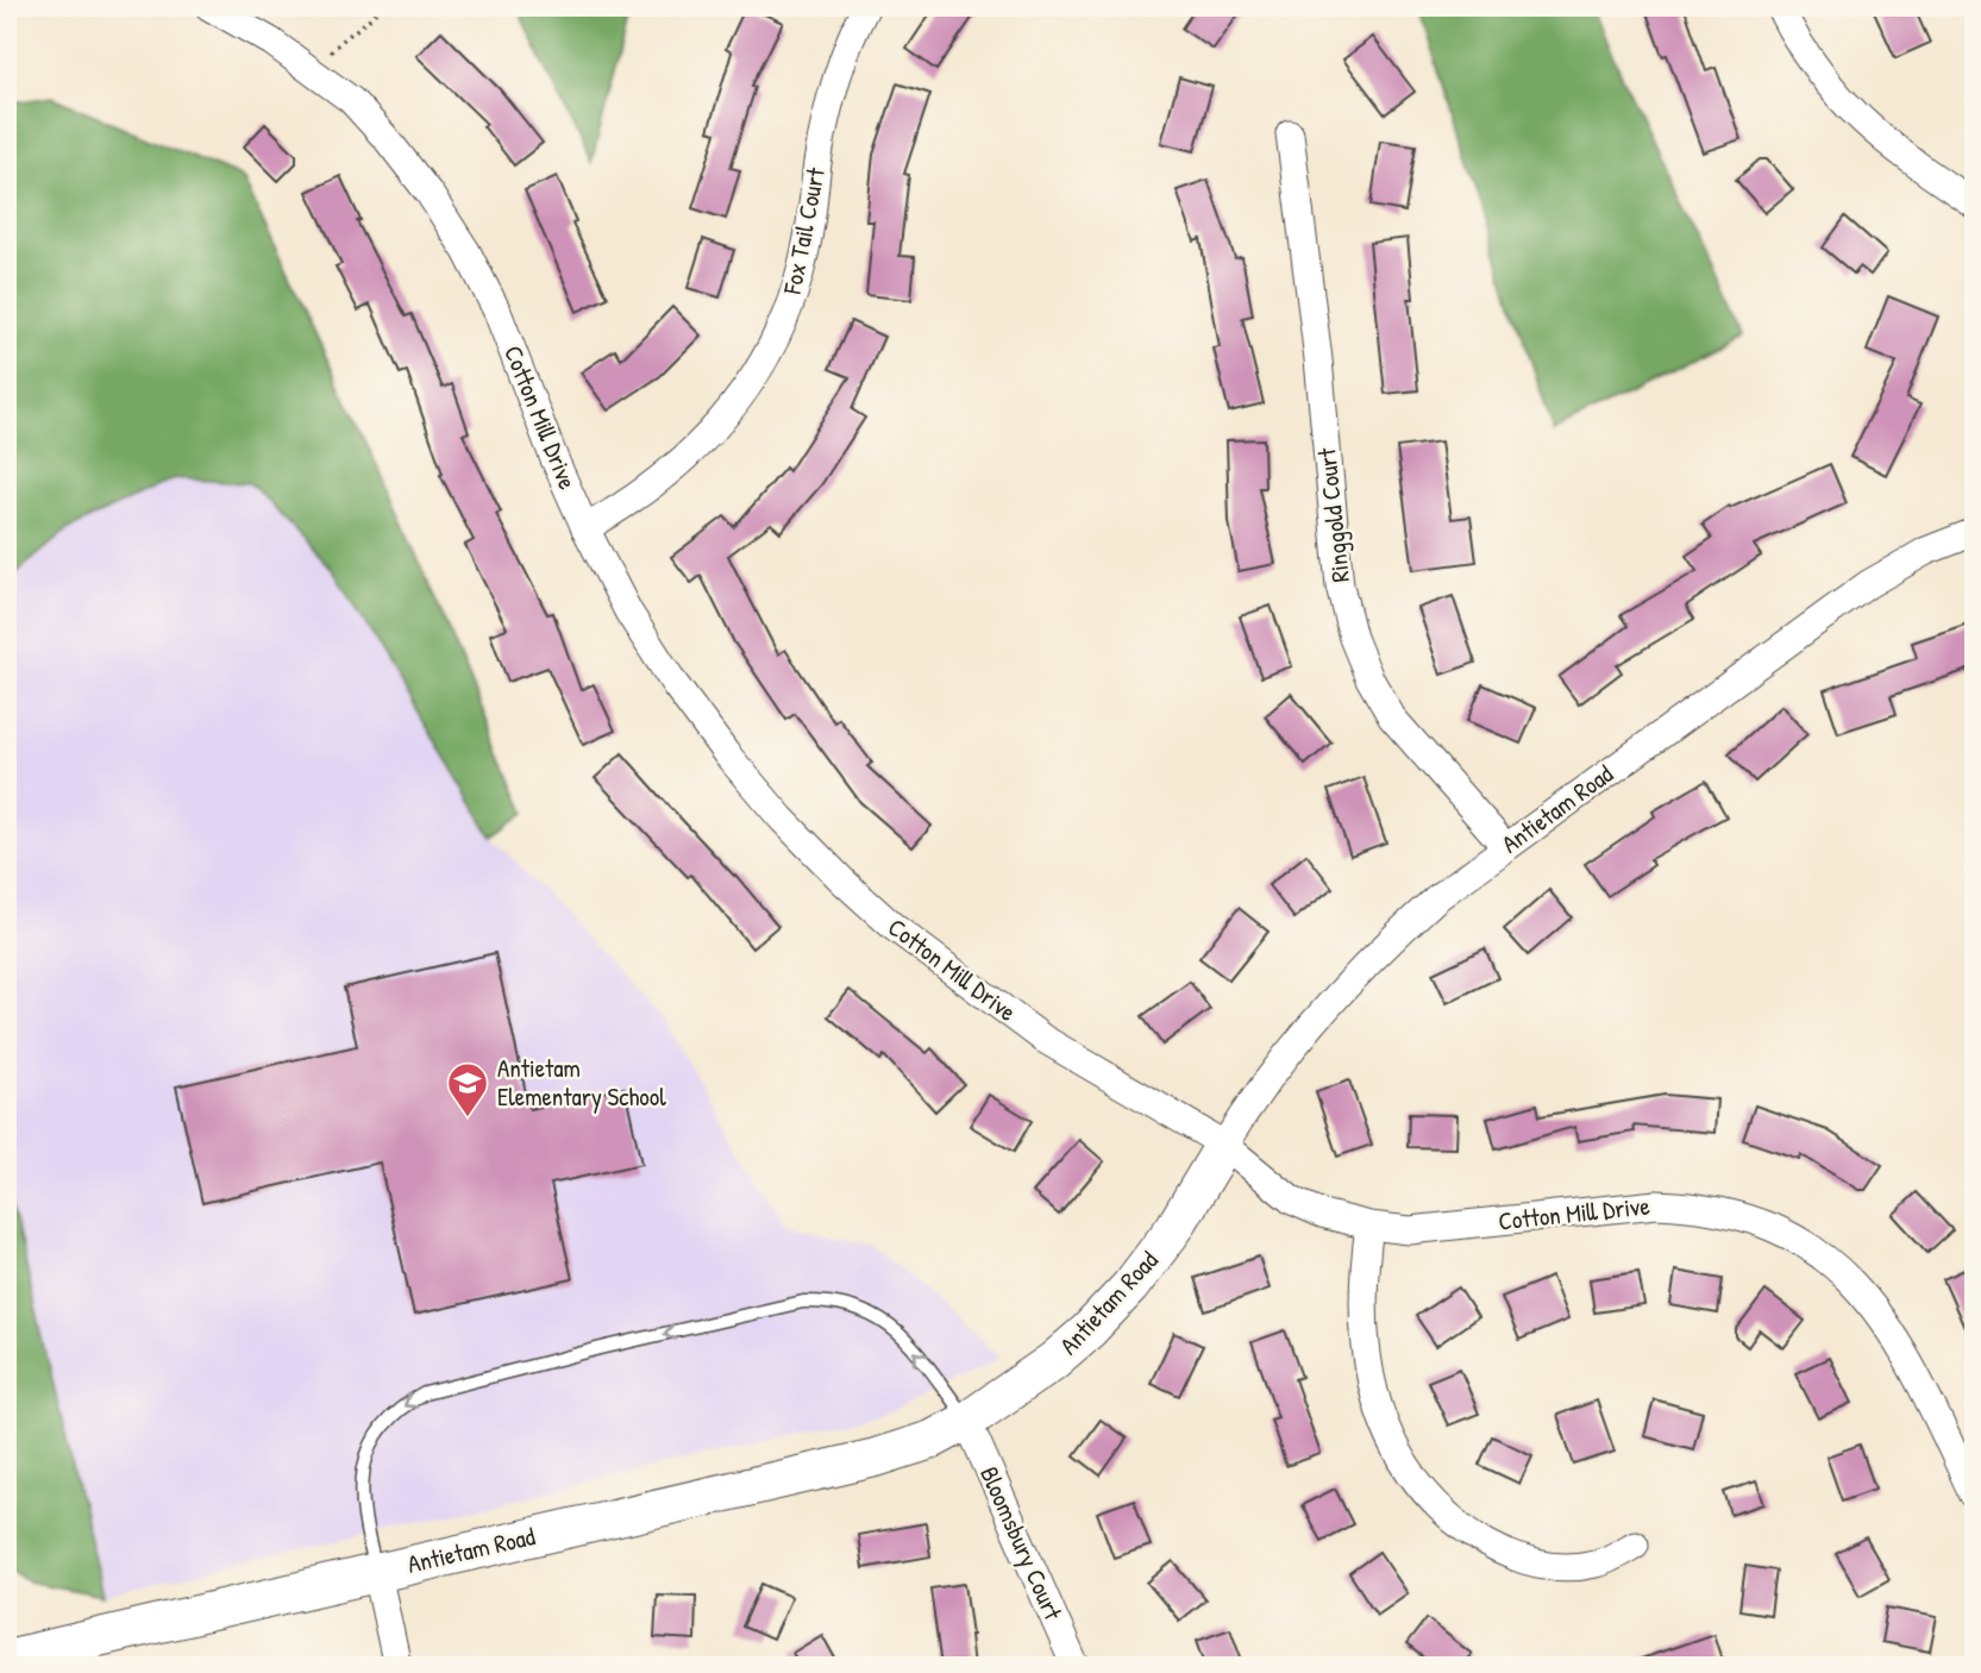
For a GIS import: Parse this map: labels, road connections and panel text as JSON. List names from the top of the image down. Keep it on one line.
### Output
{"streets":{"street":["Fox Tail Court","Cotton Mill Drive","Ringgold Court","Antietam Road","Bloomsbury Court"]},"crossings":[["Fox Tail Court","Cotton Mill Drive"],["Cotton Mill Drive","Antietam Road"],["Ringgold Court","Antietam Road"],["Antietam Road","Bloomsbury Court"]],"places":{"school or university":["Antietam Elementary School"]}}
